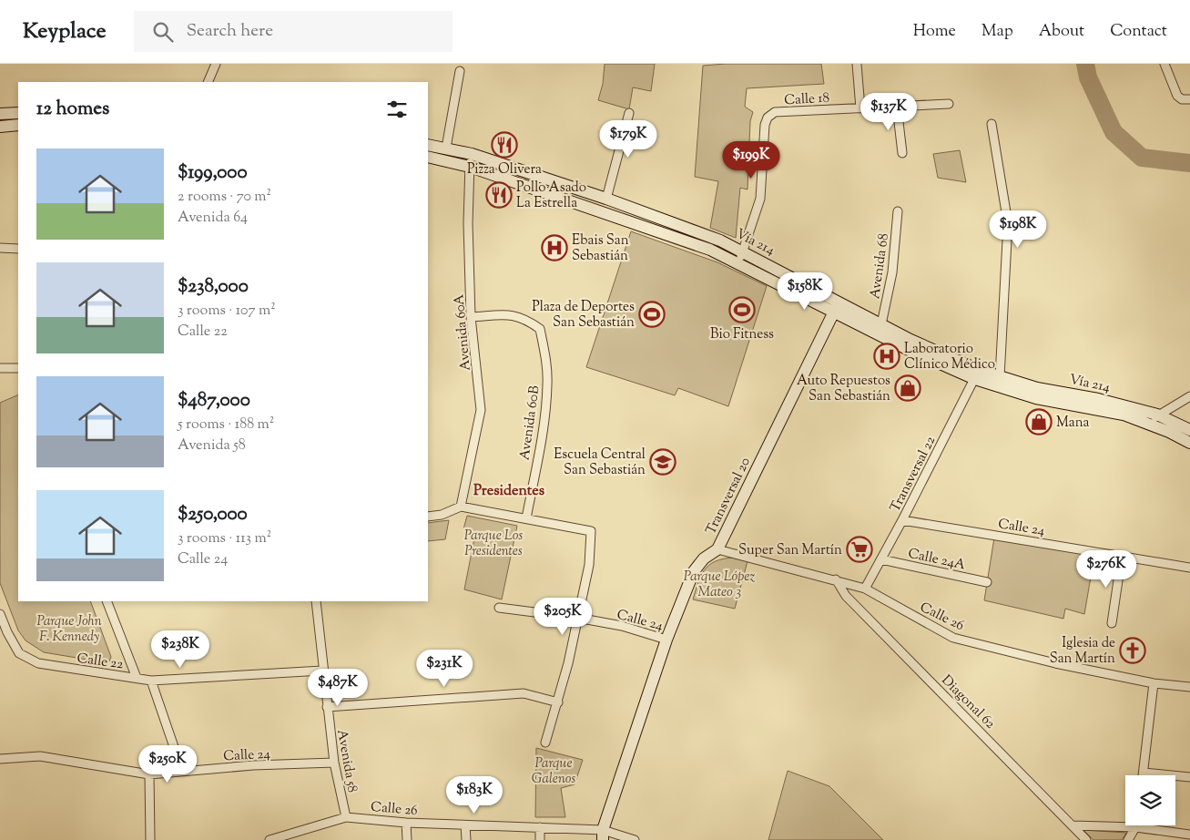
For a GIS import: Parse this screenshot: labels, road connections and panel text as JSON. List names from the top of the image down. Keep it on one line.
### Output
{"streets":{"main road":["Vía 214","Transversal 20"],"street":["Calle 18","Avenida 68","Avenida 60A","Avenida 60B","Transversal 22","Calle 24","Calle 24A","Calle 26","Calle 22","Diagonal 62","Avenida 58"]},"crossings":[["Calle 18","Vía 214"],["Vía 214","Avenida 68"],["Vía 214","Avenida 60A"],["Vía 214","Transversal 22"],["Vía 214","Transversal 20"],["Avenida 60A","Avenida 60B"],["Transversal 22","Calle 24"],["Transversal 22","Calle 24A"],["Transversal 22","Calle 26"],["Transversal 20","Calle 24"],["Transversal 20","Calle 26"],["Calle 24","Avenida 58"],["Calle 26","Diagonal 62"],["Calle 26","Avenida 58"],["Calle 22","Avenida 58"]],"districts":["Presidentes"],"parks":["Parque Los Presidentes","Parque López Mateo 3","Parque John F. Kennedy","Parque Galenos"],"places":{"restaurant":["Pizza Olivera","Pollo Asado La Estrella"],"hospital":["Ebais San Sebastián","Laboratorio Clínico Médico"],"sports":["Bio Fitness","Plaza de Deportes San Sebastián"],"shop":["Auto Repuestos San Sebastián","Mana"],"school or university":["Escuela Central San Sebastián"],"supermarket":["Super San Martín"],"church":["Iglesia de San Martín"]},"page":{"header":"Keyplace","search":"Search here","nav":["Home","Map","About","Contact"],"heading":"12 homes","price":["$137K","$179K","$199K","$198K","$158K","$276K","$205K","$238K","$231K","$487K","$250K","$183K"],"list":[{"name":"$199,000","note":"2 rooms · 70 m² · Avenida 64"},{"name":"$238,000","note":"3 rooms · 107 m² · Calle 22"},{"name":"$487,000","note":"5 rooms · 188 m² · Avenida 58"},{"name":"$250,000","note":"3 rooms · 113 m² · Calle 24"}]}}
